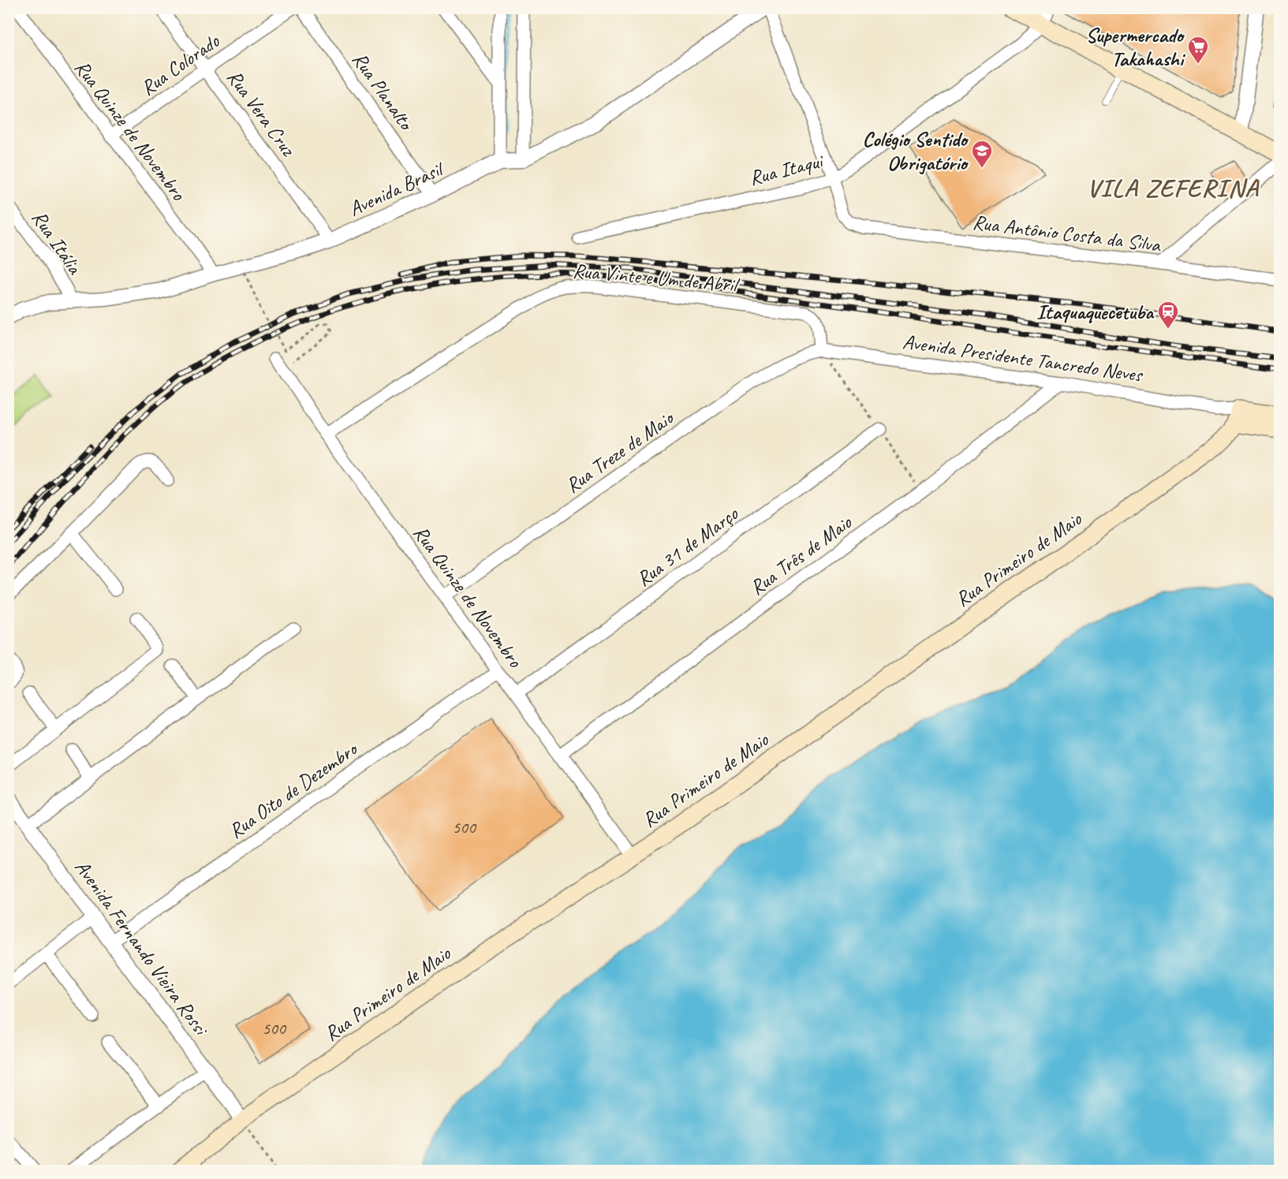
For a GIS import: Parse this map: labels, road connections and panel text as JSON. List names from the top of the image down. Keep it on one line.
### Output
{"streets":{"main road":["Avenida Presidente Tancredo Neves","Rua Primeiro de Maio"],"street":["Rua Colorado","Rua Planalto","Rua Vera Cruz","Rua Quinze de Novembro","Rua Itaqui","Avenida Brasil","Rua Antônio Costa da Silva","Rua Itália","Rua Vinte e Um de Abril","Rua Treze de Maio","Rua 31 de Março","Rua Três de Maio","Rua Oito de Dezembro","Avenida Fernando Vieira Rossi"]},"crossings":[["Rua Colorado","Rua Vera Cruz"],["Rua Colorado","Rua Quinze de Novembro"],["Rua Planalto","Avenida Brasil"],["Rua Vera Cruz","Avenida Brasil"],["Rua Quinze de Novembro","Avenida Brasil"],["Rua Quinze de Novembro","Rua Vinte e Um de Abril"],["Rua Quinze de Novembro","Rua Treze de Maio"],["Rua Quinze de Novembro","Rua 31 de Março"],["Rua Quinze de Novembro","Rua Três de Maio"],["Rua Quinze de Novembro","Rua Primeiro de Maio"],["Rua Quinze de Novembro","Rua Oito de Dezembro"],["Rua Itaqui","Rua Antônio Costa da Silva"],["Avenida Brasil","Rua Itália"],["Rua Vinte e Um de Abril","Avenida Presidente Tancredo Neves"],["Rua Vinte e Um de Abril","Rua Treze de Maio"],["Avenida Presidente Tancredo Neves","Rua Treze de Maio"],["Avenida Presidente Tancredo Neves","Rua Três de Maio"],["Avenida Presidente Tancredo Neves","Rua Primeiro de Maio"],["Rua Primeiro de Maio","Avenida Fernando Vieira Rossi"],["Rua Oito de Dezembro","Avenida Fernando Vieira Rossi"]],"districts":["VILA ZEFERINA"],"places":{"supermarket":["Supermercado Takahashi"],"school or university":["Colégio Sentido Obrigatório"],"station":["Itaquaquecetuba"]},"house_numbers":["500","500"]}
